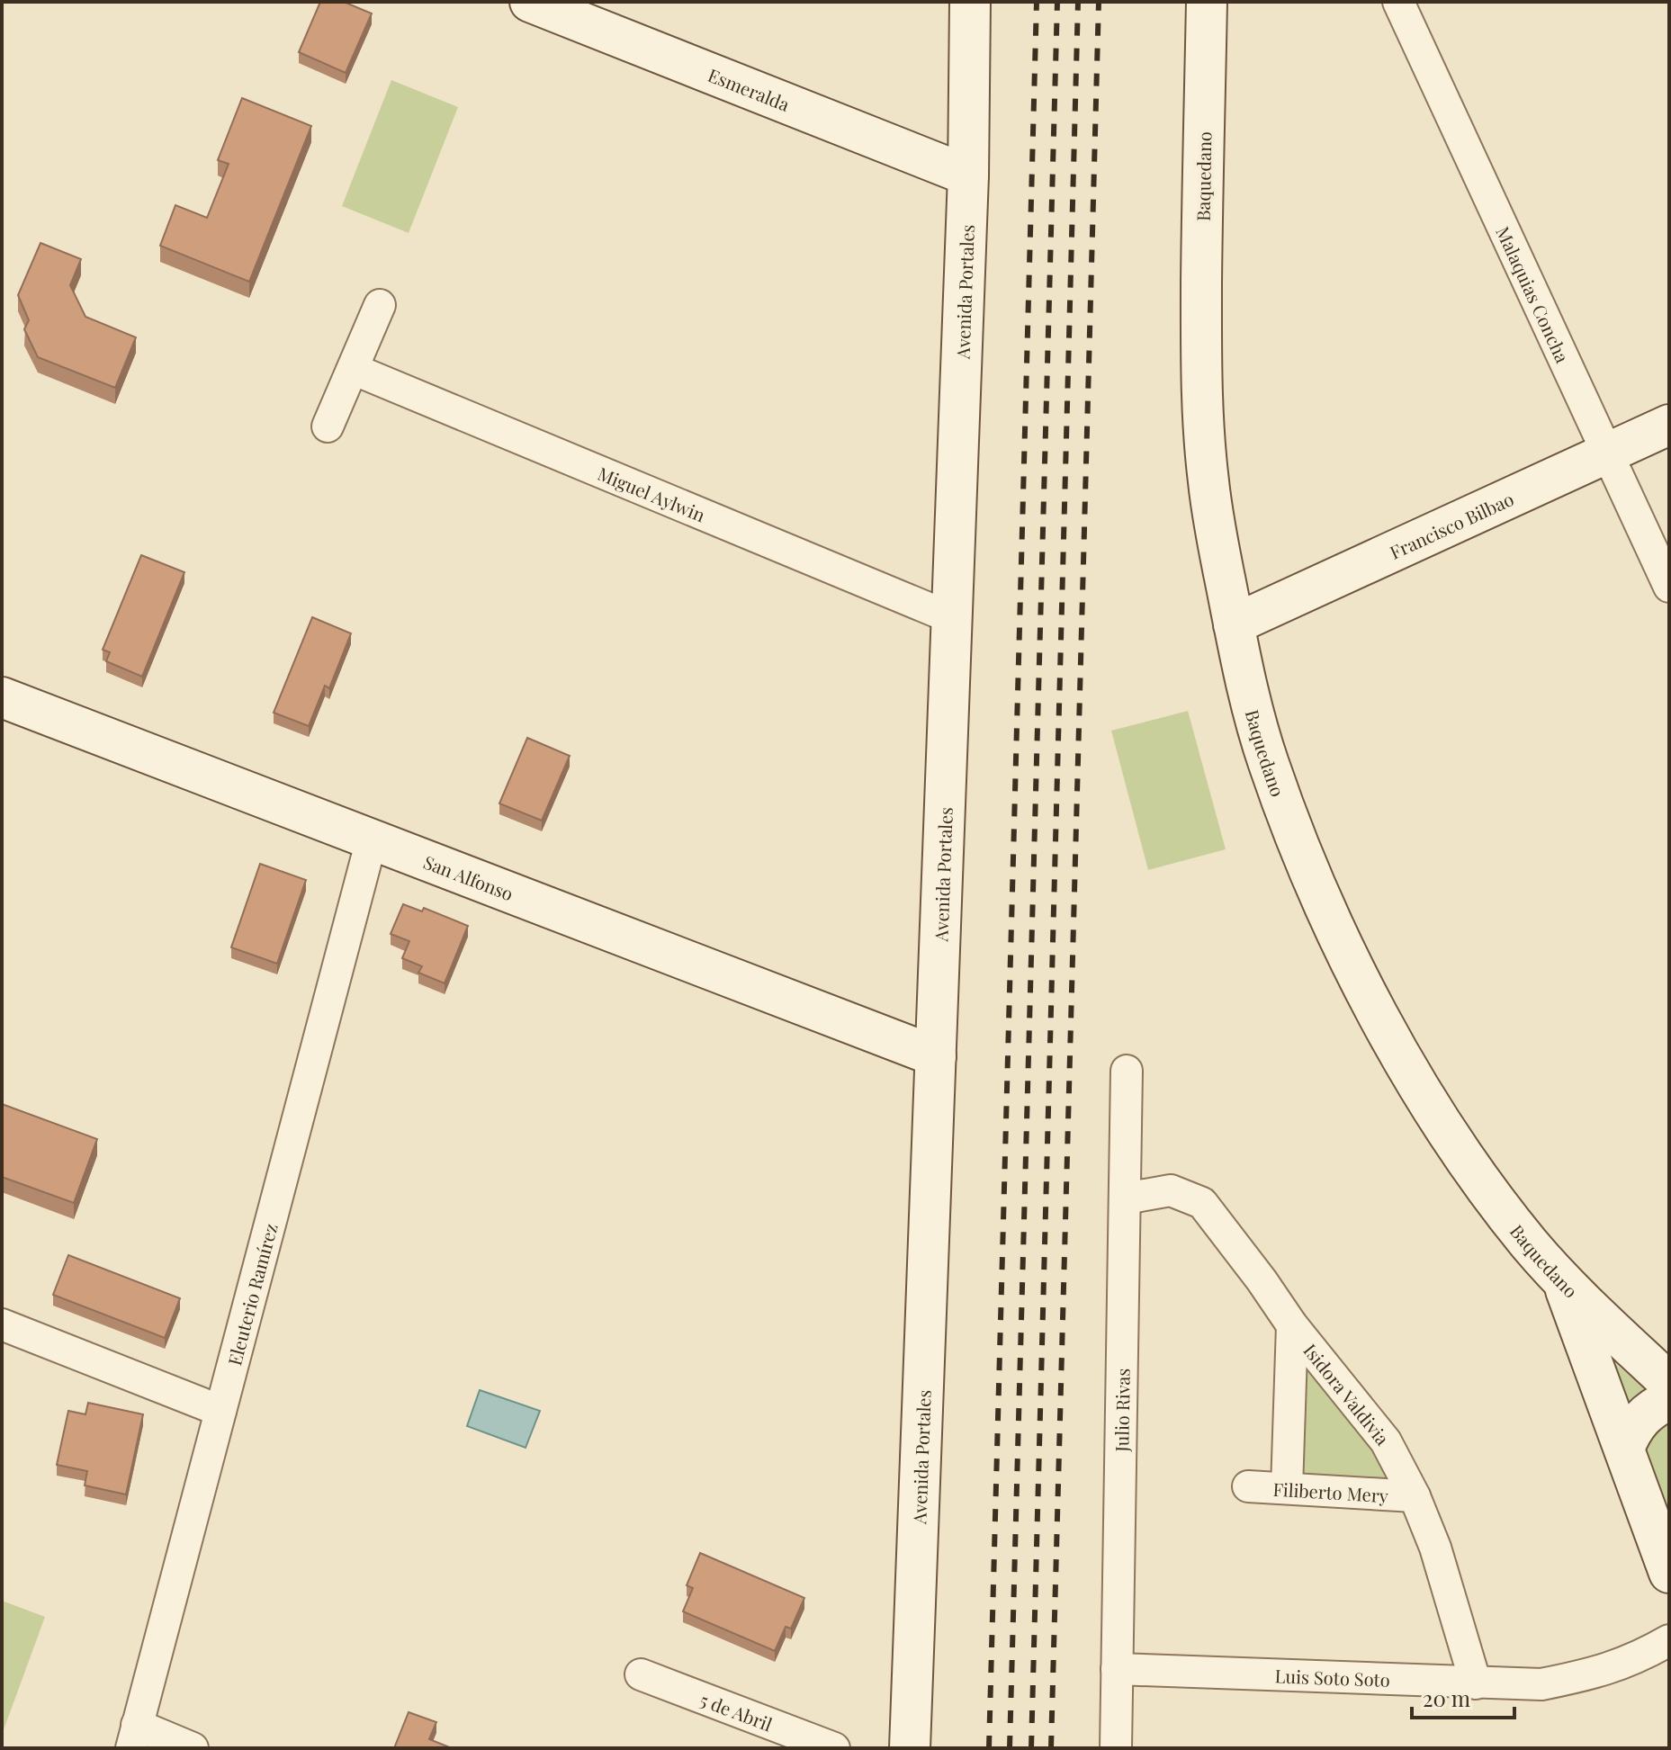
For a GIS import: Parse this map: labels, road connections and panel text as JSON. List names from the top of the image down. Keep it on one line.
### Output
{"streets":{"street":["Esmeralda","Baquedano","Avenida Portales","Malaquias Concha","Miguel Aylwin","Francisco Bilbao","San Alfonso","Eleuterio Ramírez","Isidora Valdivia","Julio Rivas","Filiberto Mery","Luis Soto Soto","5 de Abril"]},"crossings":[["Esmeralda","Avenida Portales"],["Baquedano","Francisco Bilbao"],["Avenida Portales","Miguel Aylwin"],["Avenida Portales","San Alfonso"],["Malaquias Concha","Francisco Bilbao"],["San Alfonso","Eleuterio Ramírez"],["Isidora Valdivia","Julio Rivas"],["Isidora Valdivia","Filiberto Mery"],["Isidora Valdivia","Luis Soto Soto"],["Julio Rivas","Luis Soto Soto"]],"scale_bar":"20 m"}
